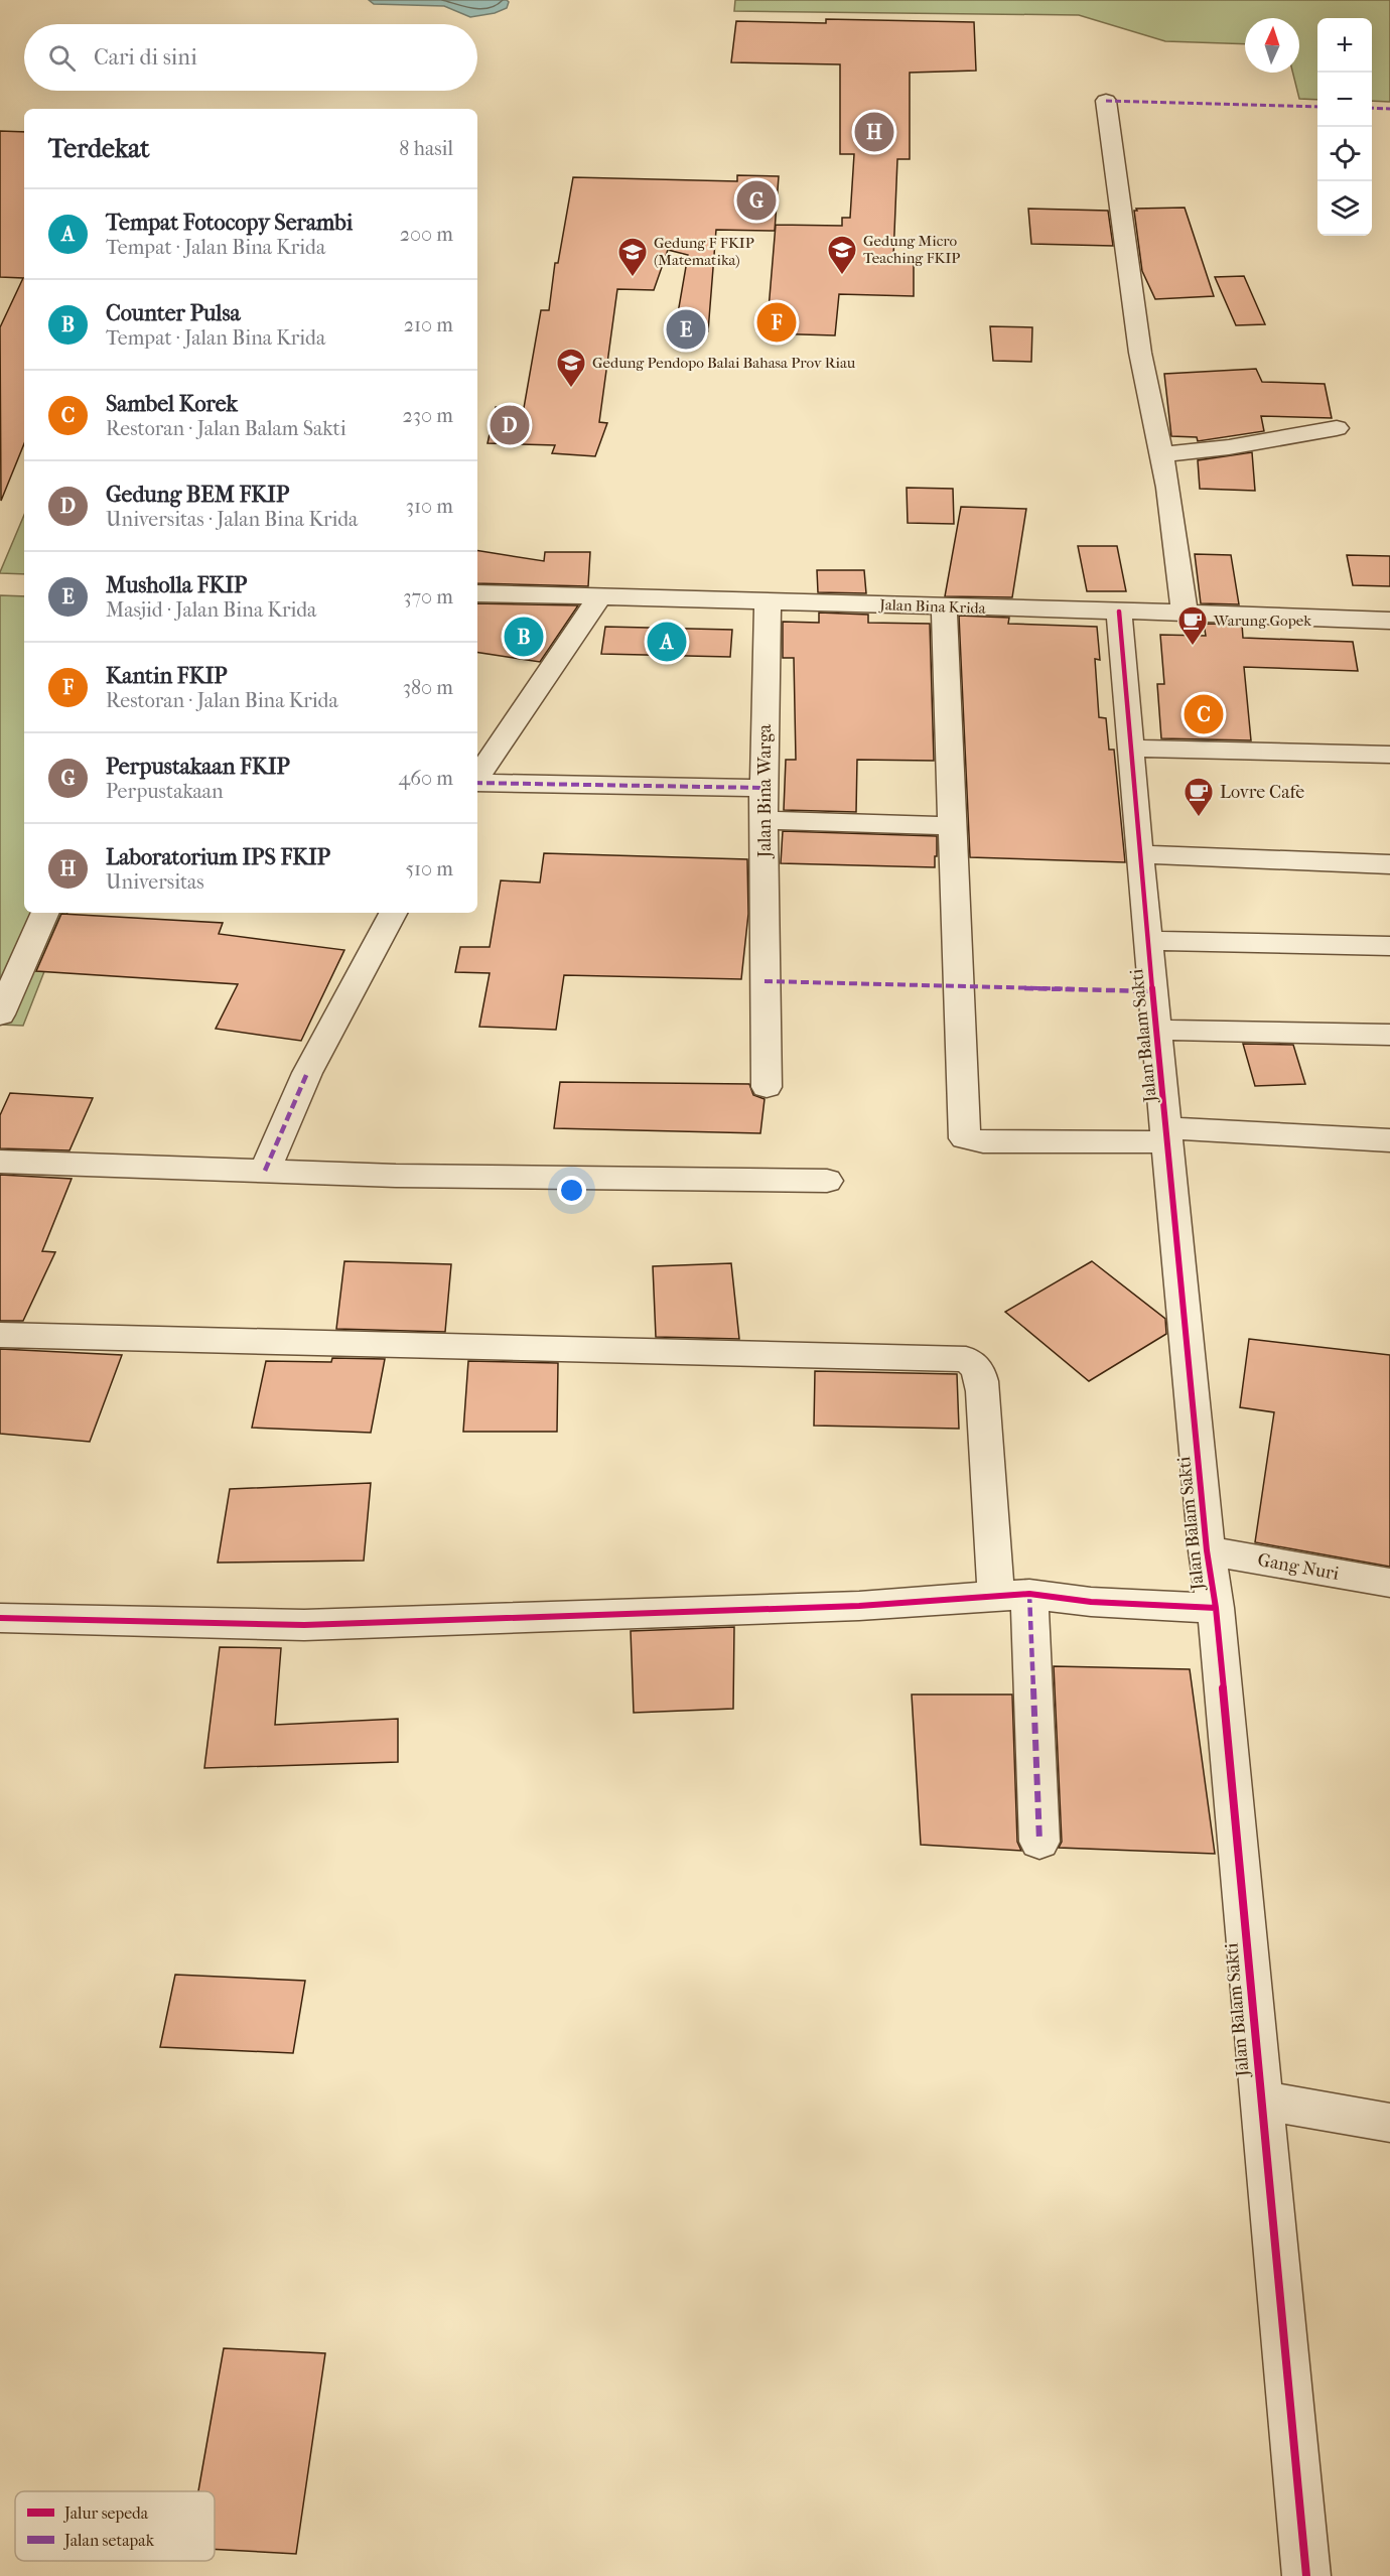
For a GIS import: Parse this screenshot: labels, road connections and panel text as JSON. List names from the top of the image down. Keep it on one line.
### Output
{"streets":{"street":["Jalan Bina Krida","Jalan Bina Warga","Jalan Balam Sakti","Gang Nuri"]},"crossings":[["Jalan Bina Krida","Jalan Bina Warga"],["Jalan Bina Krida","Jalan Balam Sakti"],["Jalan Balam Sakti","Gang Nuri"]],"places":{"school or university":["Gedung Micro Teaching FKIP","Gedung F FKIP (Matematika)","Gedung Pendopo Balai Bahasa Prov Riau"],"cafe":["Warung Gopek","Lovre Cafe"]},"legend":["Jalur sepeda","Jalan setapak"],"north":"top","page":{"map_buttons":["+","−"],"search":"Cari di sini","heading":["Terdekat","8 hasil"],"pins":["H","G","F","E","D","B","A","C"],"list":[{"mark":"A","name":"Tempat Fotocopy Serambi","note":"Tempat · Jalan Bina Krida","value":"200 m"},{"mark":"B","name":"Counter Pulsa","note":"Tempat · Jalan Bina Krida","value":"210 m"},{"mark":"C","name":"Sambel Korek","note":"Restoran · Jalan Balam Sakti","value":"230 m"},{"mark":"D","name":"Gedung BEM FKIP","note":"Universitas · Jalan Bina Krida","value":"310 m"},{"mark":"E","name":"Musholla FKIP","note":"Masjid · Jalan Bina Krida","value":"370 m"},{"mark":"F","name":"Kantin FKIP","note":"Restoran · Jalan Bina Krida","value":"380 m"},{"mark":"G","name":"Perpustakaan FKIP","note":"Perpustakaan","value":"460 m"},{"mark":"H","name":"Laboratorium IPS FKIP","note":"Universitas","value":"510 m"}]}}
